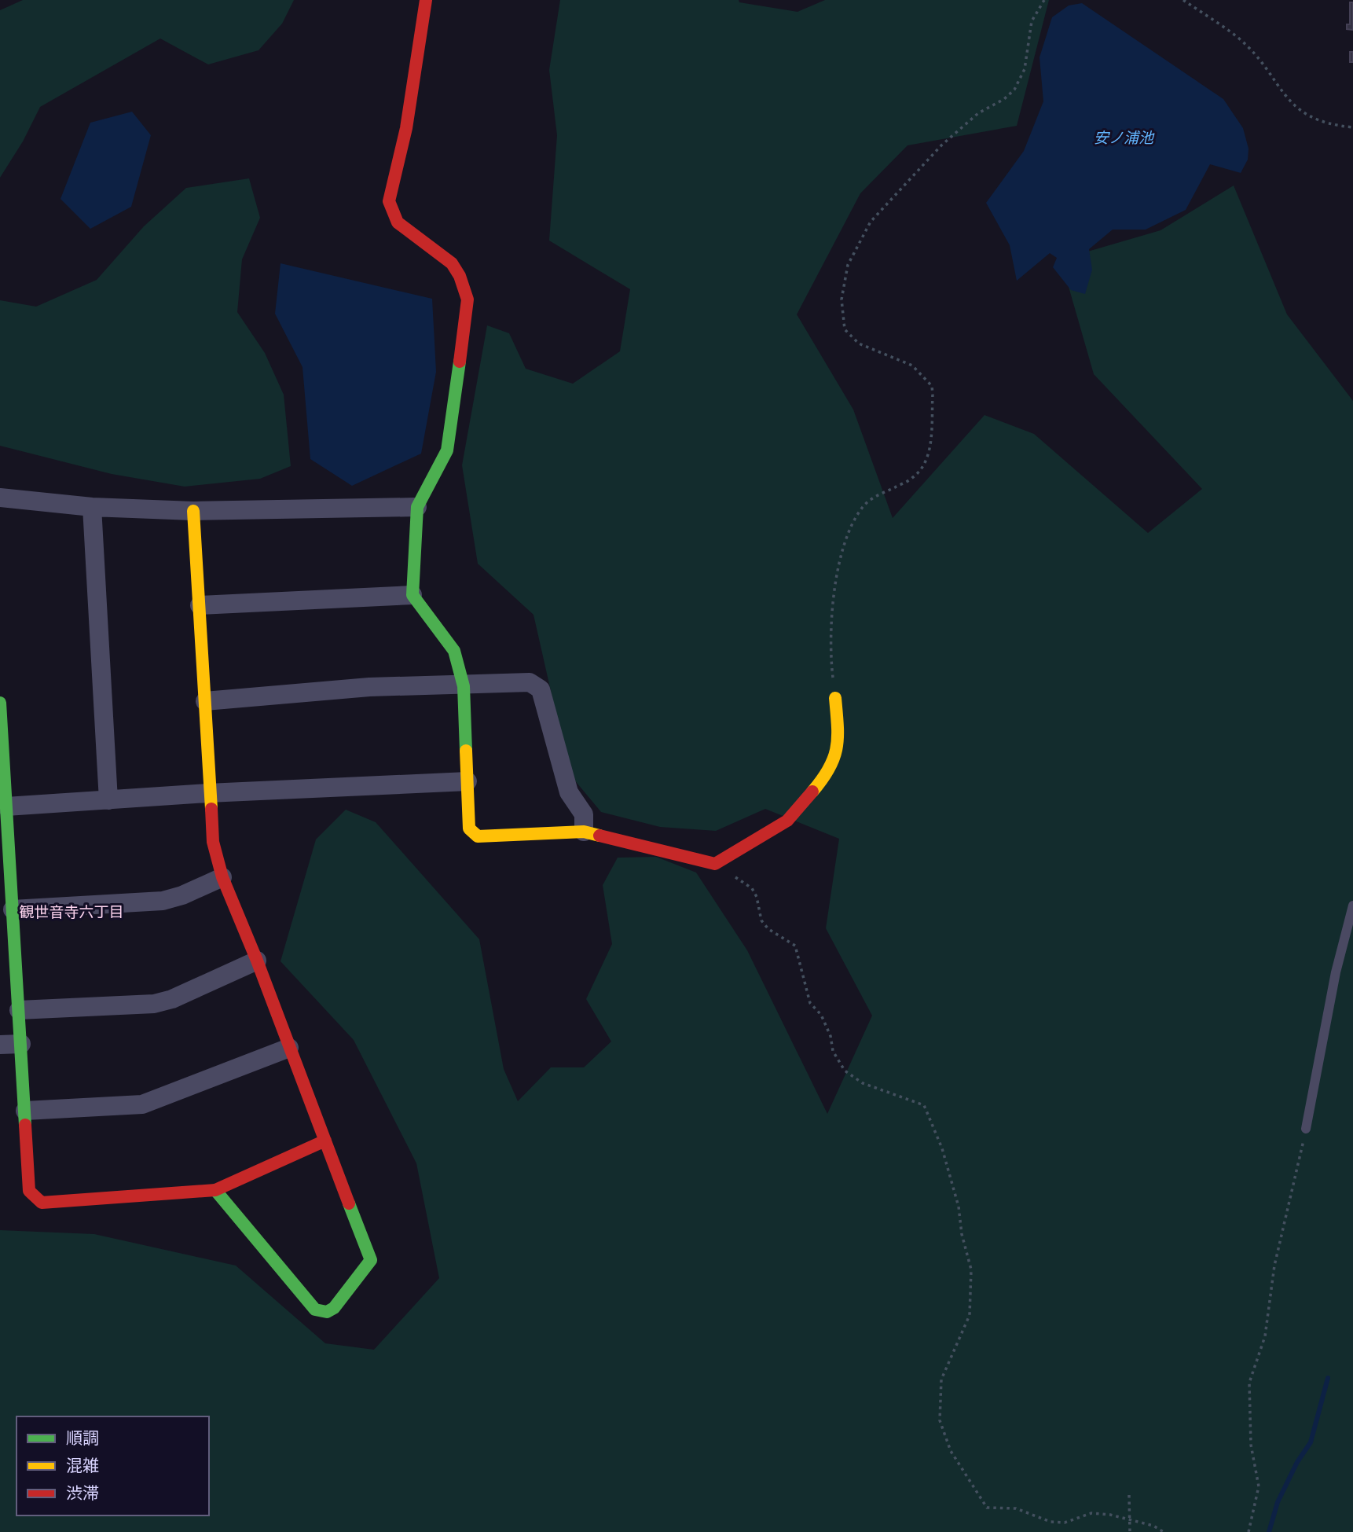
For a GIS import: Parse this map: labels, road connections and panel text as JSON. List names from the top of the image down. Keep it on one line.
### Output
{"districts":["観世音寺六丁目"],"water":["安ノ浦池"],"legend":["順調","混雑","渋滞"]}
